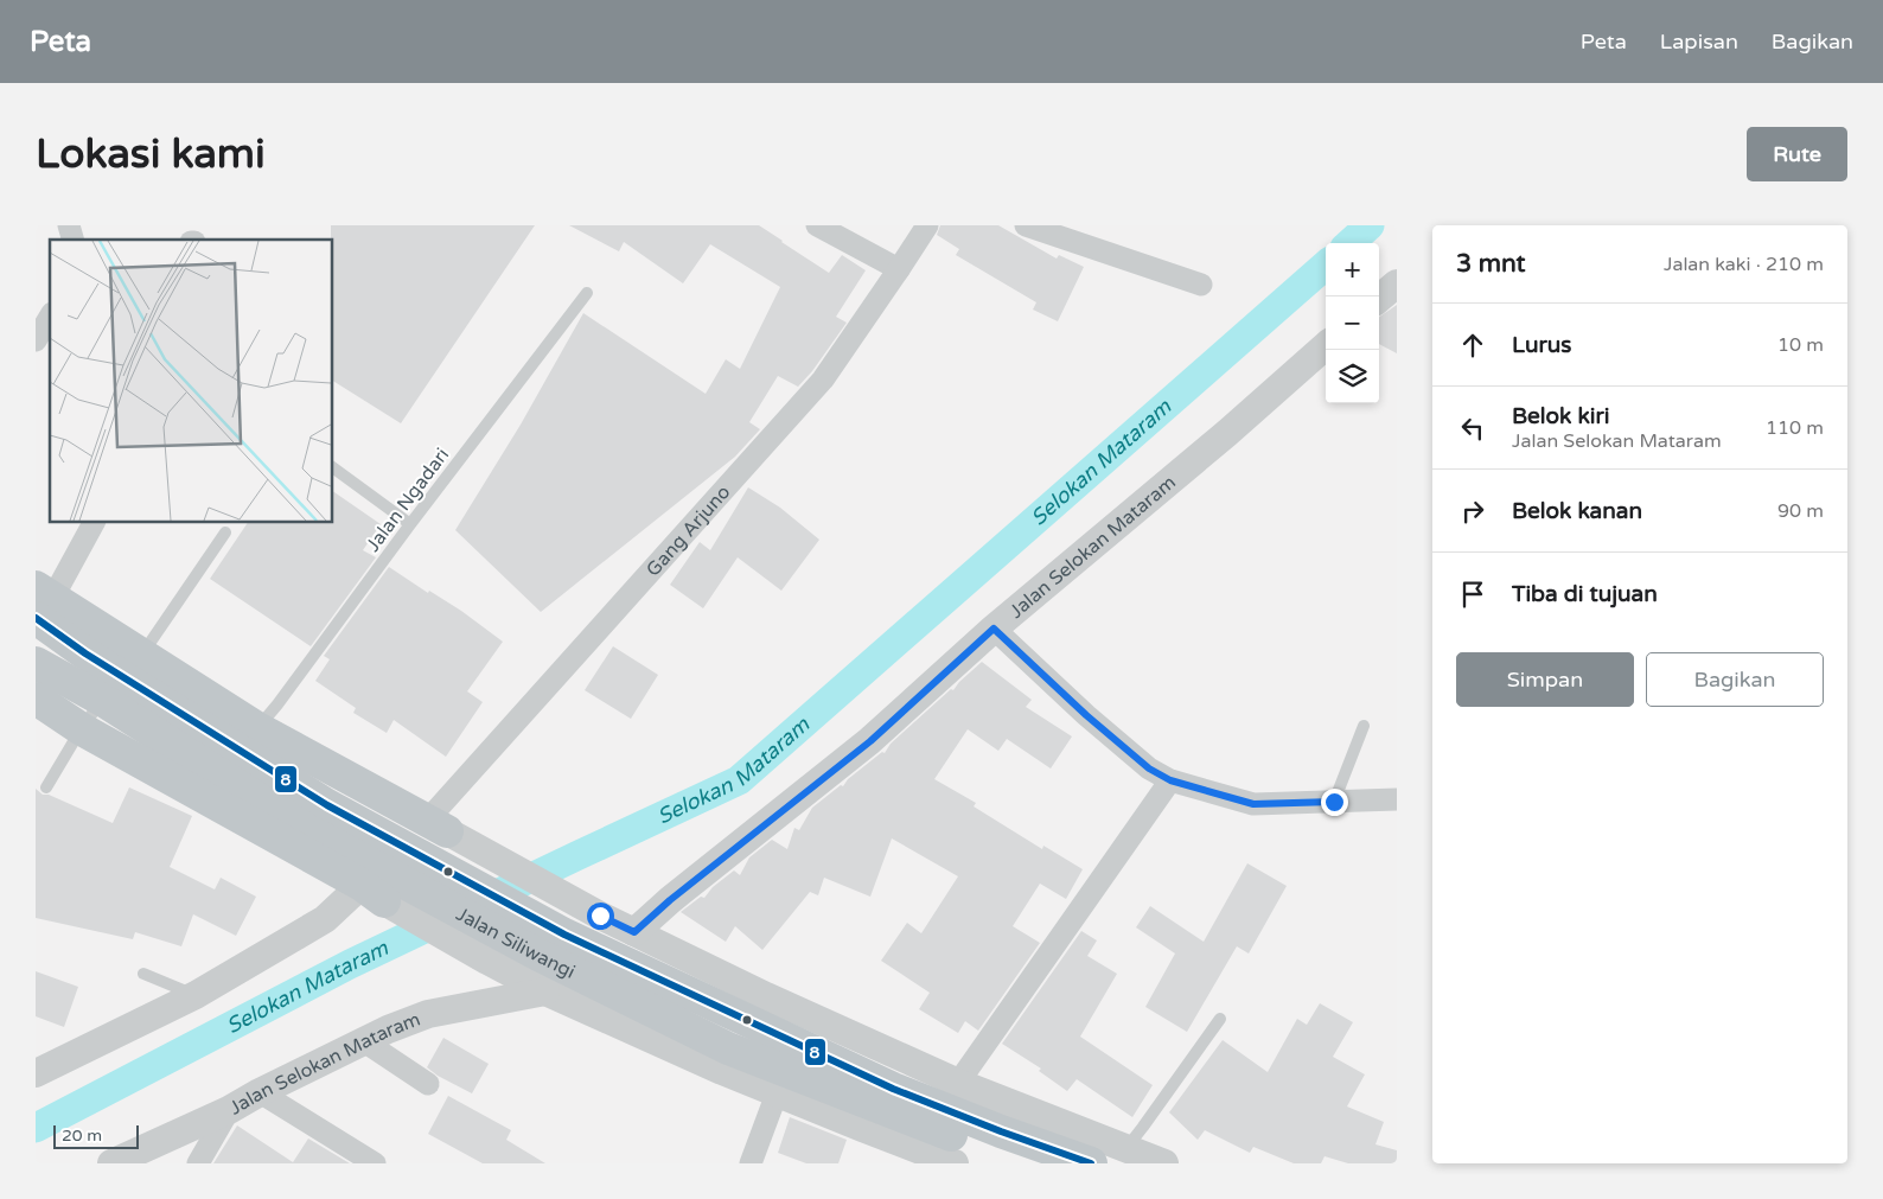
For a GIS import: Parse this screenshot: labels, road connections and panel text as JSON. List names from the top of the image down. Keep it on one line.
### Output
{"streets":{"highway":["Jalan Siliwangi"],"street":["Gang Arjuno","Jalan Selokan Mataram"],"lane":["Jalan Ngadari"]},"water":["Selokan Mataram"],"lines":["transit line 8"],"scale_bar":"20 m","page":{"header":"Peta","nav":["Peta","Lapisan","Bagikan"],"buttons":["Rute",["Simpan","Bagikan"]],"title":"Lokasi kami","heading":["3 mnt","Jalan kaki · 210 m"],"map_buttons":["+","−"],"list":[["Lurus","10 m"],["Belok kiri","Jalan Selokan Mataram","110 m"],["Belok kanan","90 m"],"Tiba di tujuan"],"scale":"20 m"}}
